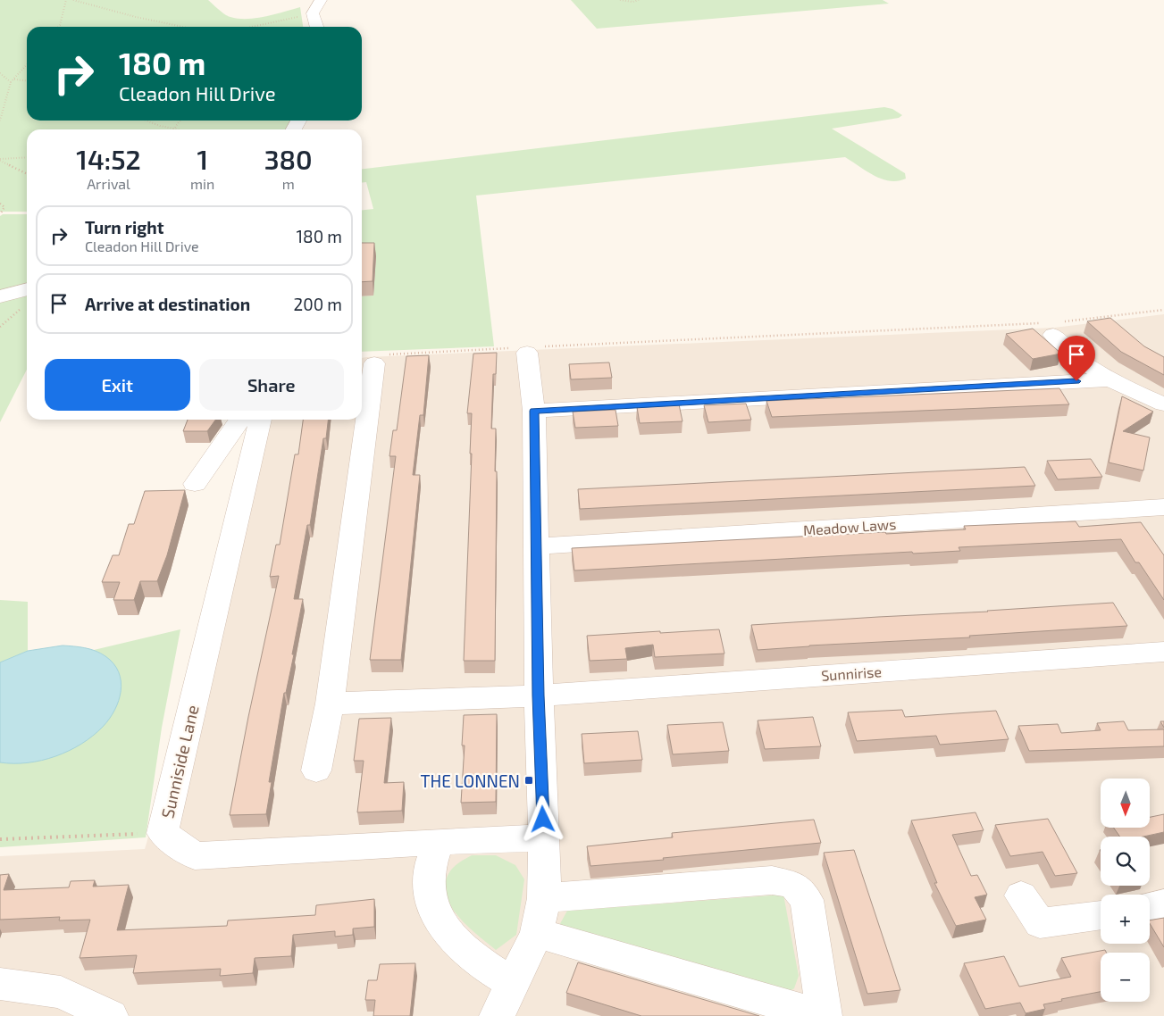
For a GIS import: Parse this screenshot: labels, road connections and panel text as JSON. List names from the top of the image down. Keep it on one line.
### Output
{"streets":{"street":["Meadow Laws","Sunnirise","Sunniside Lane"]},"places":{"transit":["THE LONNEN"]},"north":"bottom","page":{"turn":["180 m","Cleadon Hill Drive"],"eta":["14:52","Arrival","1","min","380","m"],"list":[{"name":"Turn right","note":"Cleadon Hill Drive","value":"180 m"},{"name":"Arrive at destination","value":"200 m"}],"buttons":["Exit","Share"],"map_buttons":["+","−"]}}
